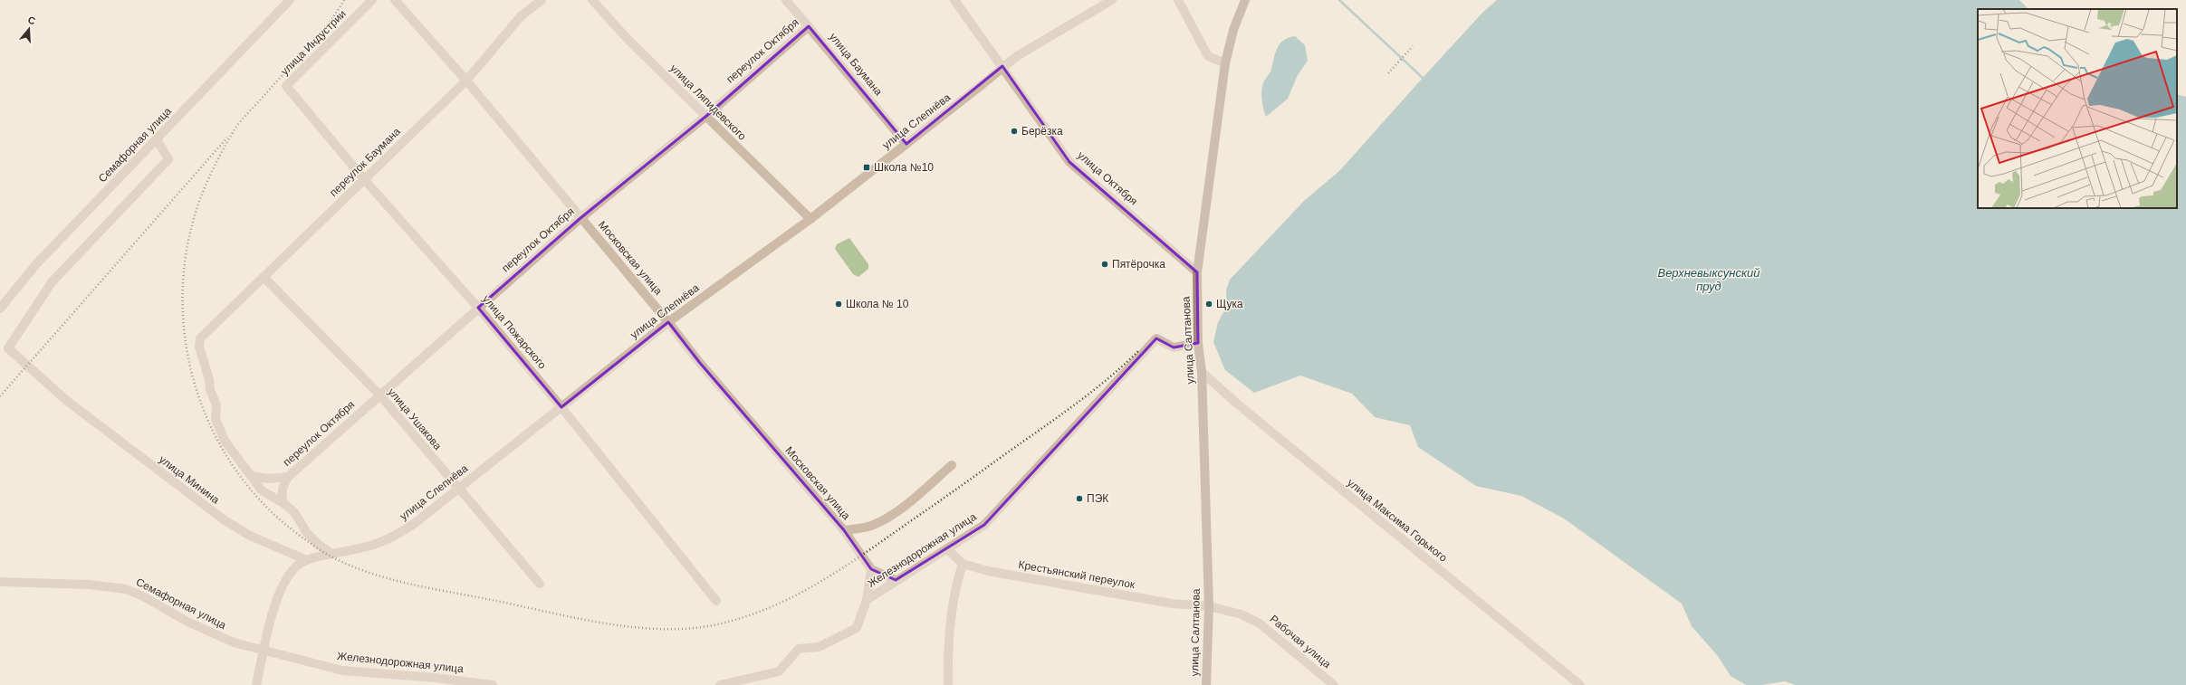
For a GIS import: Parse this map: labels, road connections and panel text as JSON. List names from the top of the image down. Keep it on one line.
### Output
{"streets":{"main road":["улица Салтанова"],"street":["улица Индустрии","переулок Октября","улица Баумана","улица Ляпидевского","улица Слепнёва","Семафорная улица","переулок Баумана","улица Октября","Московская улица","улица Пожарского","улица Ушакова","улица Минина","улица Максима Горького","Железнодорожная улица","Крестьянский переулок","Рабочая улица"]},"crossings":[["улица Индустрии","улица Пожарского"],["переулок Октября","улица Баумана"],["переулок Октября","улица Ляпидевского"],["переулок Октября","переулок Баумана"],["переулок Октября","Московская улица"],["переулок Октября","улица Пожарского"],["переулок Октября","улица Ушакова"],["улица Баумана","улица Слепнёва"],["улица Ляпидевского","улица Слепнёва"],["улица Слепнёва","Семафорная улица"],["улица Слепнёва","улица Октября"],["улица Слепнёва","Московская улица"],["улица Слепнёва","улица Пожарского"],["улица Слепнёва","улица Ушакова"],["улица Слепнёва","улица Минина"],["улица Слепнёва","Железнодорожная улица"],["Семафорная улица","улица Минина"],["Семафорная улица","Железнодорожная улица"],["переулок Баумана","Московская улица"],["переулок Баумана","улица Пожарского"],["переулок Баумана","улица Ушакова"],["улица Октября","улица Салтанова"],["улица Салтанова","улица Максима Горького"],["улица Салтанова","Железнодорожная улица"],["улица Салтанова","Крестьянский переулок"],["улица Салтанова","Рабочая улица"],["Железнодорожная улица","Крестьянский переулок"],["Крестьянский переулок","Рабочая улица"]],"water":["Верхневыксунский пруд"],"places":{"other":["Берёзка","Пятёрочка","Школа № 10","Щука","ПЭК"],"transit":["Школа №10"]},"north":"top"}
